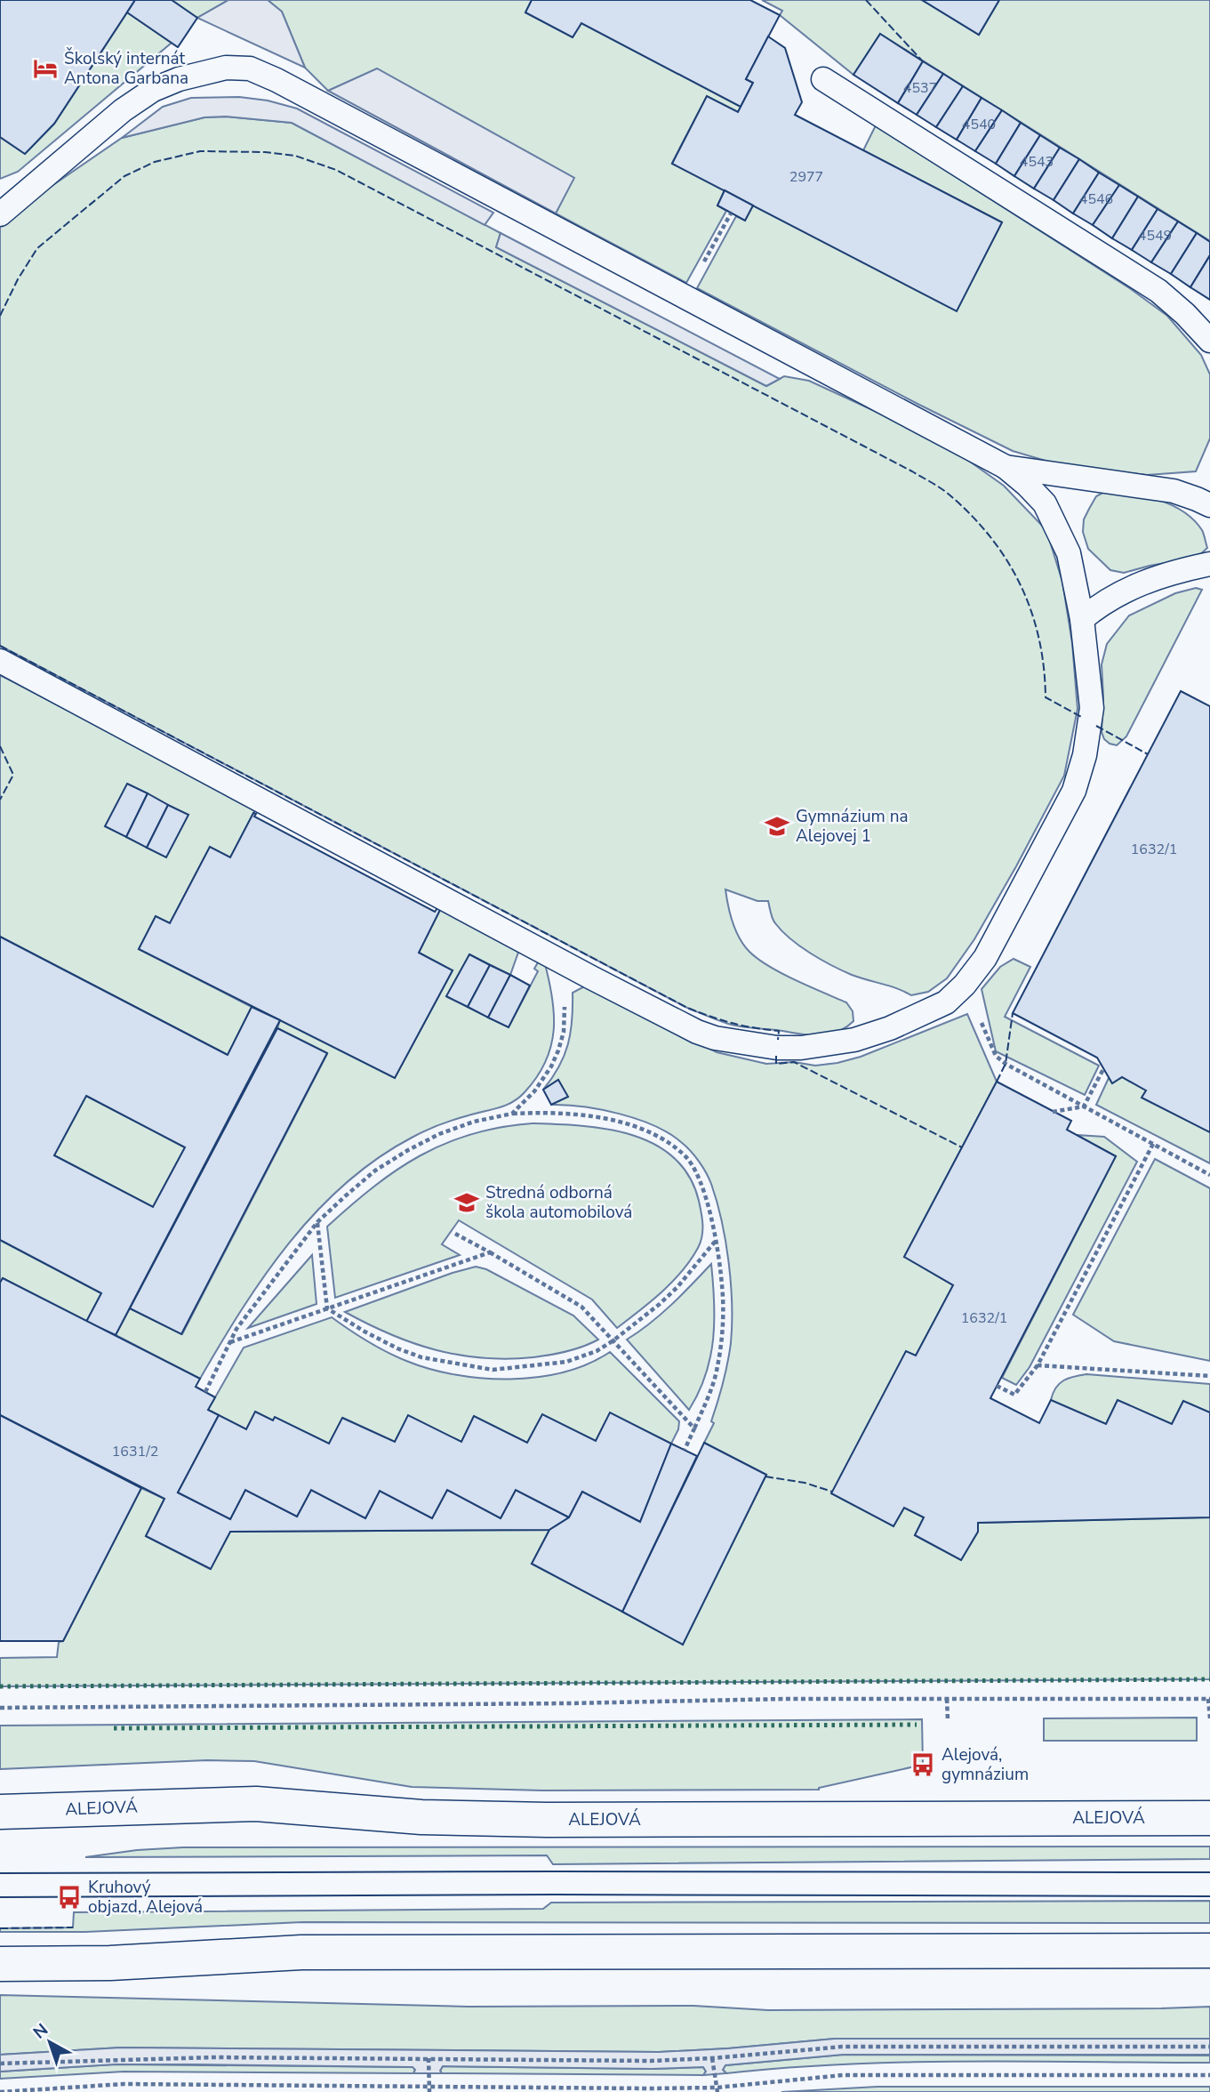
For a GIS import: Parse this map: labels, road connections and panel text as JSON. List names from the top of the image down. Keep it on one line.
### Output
{"streets":{"street":["ALEJOVÁ"]},"places":{"hotel":["Školský internát Antona Garbana"],"school or university":["Gymnázium na Alejovej 1","Stredná odborná škola automobilová"],"bus stop":["Alejová, gymnázium","Kruhový objazd, Alejová"]},"house_numbers":["4537","4540","4543","2977","4546","4549","1632/1","1632/1","1631/2"],"north":"top left"}
